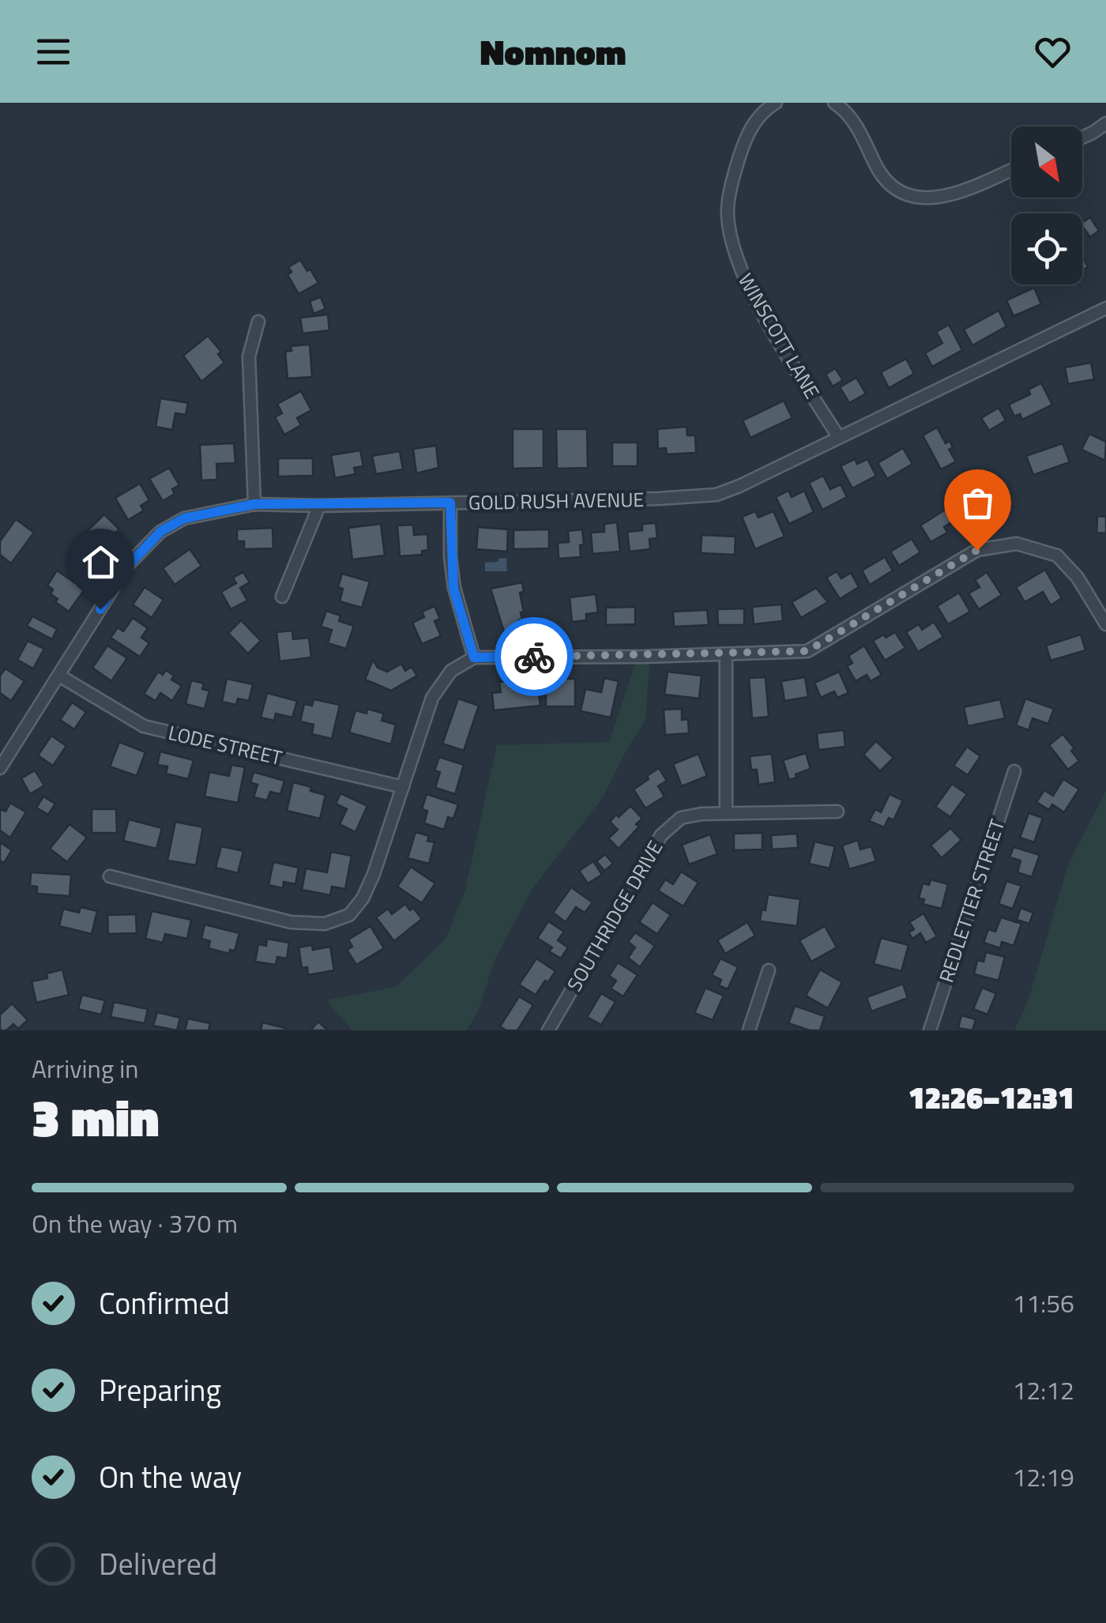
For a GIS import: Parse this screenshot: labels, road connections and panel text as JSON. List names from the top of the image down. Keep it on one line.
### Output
{"streets":{"street":["WINSCOTT LANE","GOLD RUSH AVENUE","LODE STREET","REDLETTER STREET","SOUTHRIDGE DRIVE"]},"crossings":[["WINSCOTT LANE","GOLD RUSH AVENUE"],["GOLD RUSH AVENUE","LODE STREET"]],"north":"bottom right","page":{"header":"Nomnom","heading":["3 min","Arriving in","12:26–12:31"],"bar":"On the way · 370 m","list":[["Confirmed","11:56"],["Preparing","12:12"],["On the way","12:19"],"Delivered"]}}
